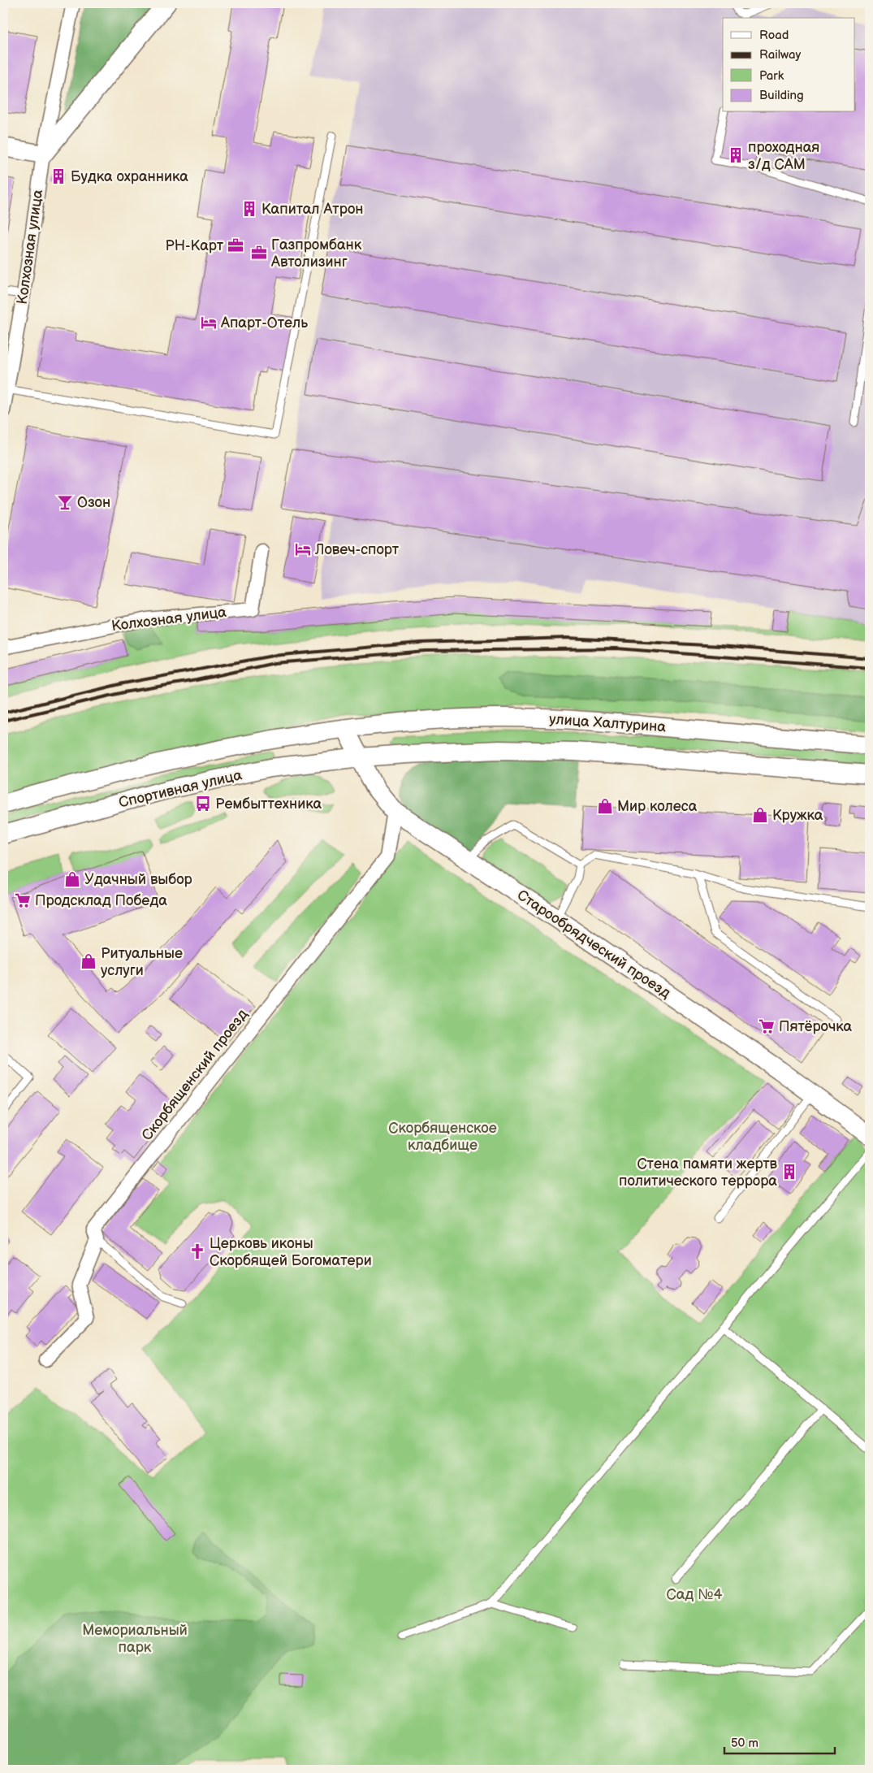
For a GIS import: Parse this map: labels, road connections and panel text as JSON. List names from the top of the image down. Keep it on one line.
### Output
{"streets":{"main road":["улица Халтурина","Спортивная улица","Старообрядческий проезд"],"street":["Колхозная улица","Скорбященский проезд"]},"crossings":[["улица Халтурина","Спортивная улица"],["улица Халтурина","Старообрядческий проезд"],["Спортивная улица","Старообрядческий проезд"],["Старообрядческий проезд","Скорбященский проезд"]],"parks":["Скорбященское кладбище","Сад №4","Мемориальный парк"],"places":{"building":["проходная з/д САМ","Будка охранника","Капитал Атрон","Стена памяти жертв политического террора"],"office":["РН-Карт","Газпромбанк Автолизинг"],"hotel":["Апарт-Отель","Ловеч-спорт"],"bar":["Озон"],"bus stop":["Рембыттехника"],"shop":["Мир колеса","Кружка","Удачный выбор","Ритуальные услуги"],"supermarket":["Продсклад Победа","Пятёрочка"],"church":["Церковь иконы Скорбящей Богоматери"]},"legend":["Road","Railway","Park","Building"],"scale_bar":"50 m"}
